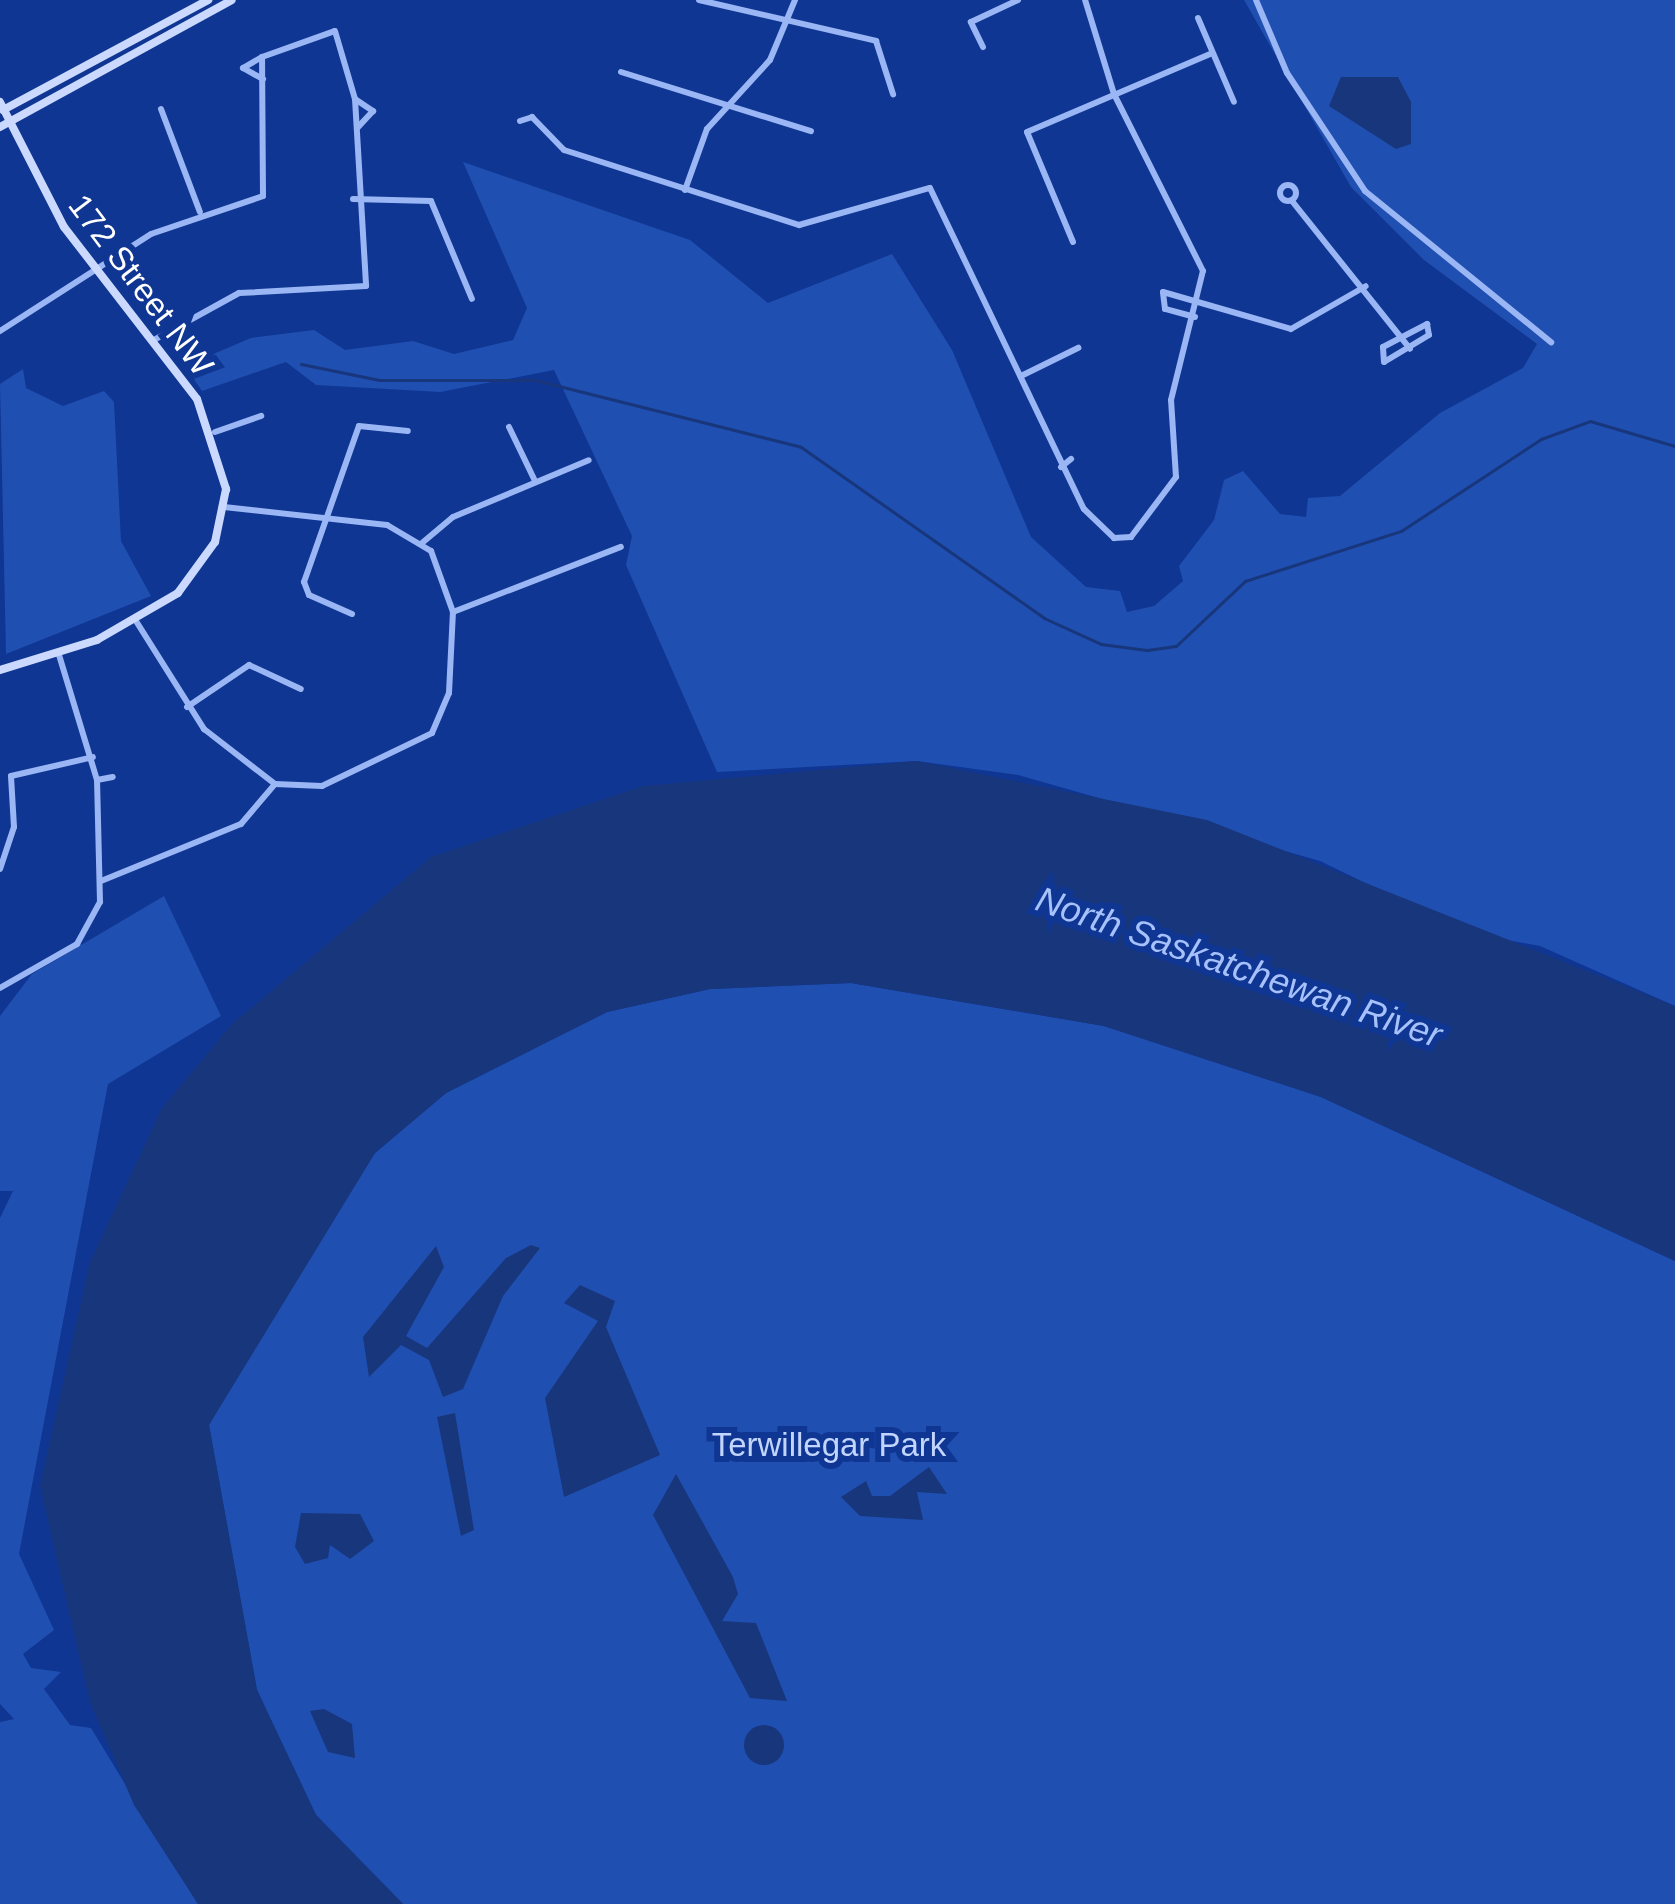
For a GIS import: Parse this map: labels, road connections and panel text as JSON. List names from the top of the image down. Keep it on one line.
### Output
{"streets":{"street":["172 Street NW"]},"water":["North Saskatchewan River"],"parks":["Terwillegar Park"]}
